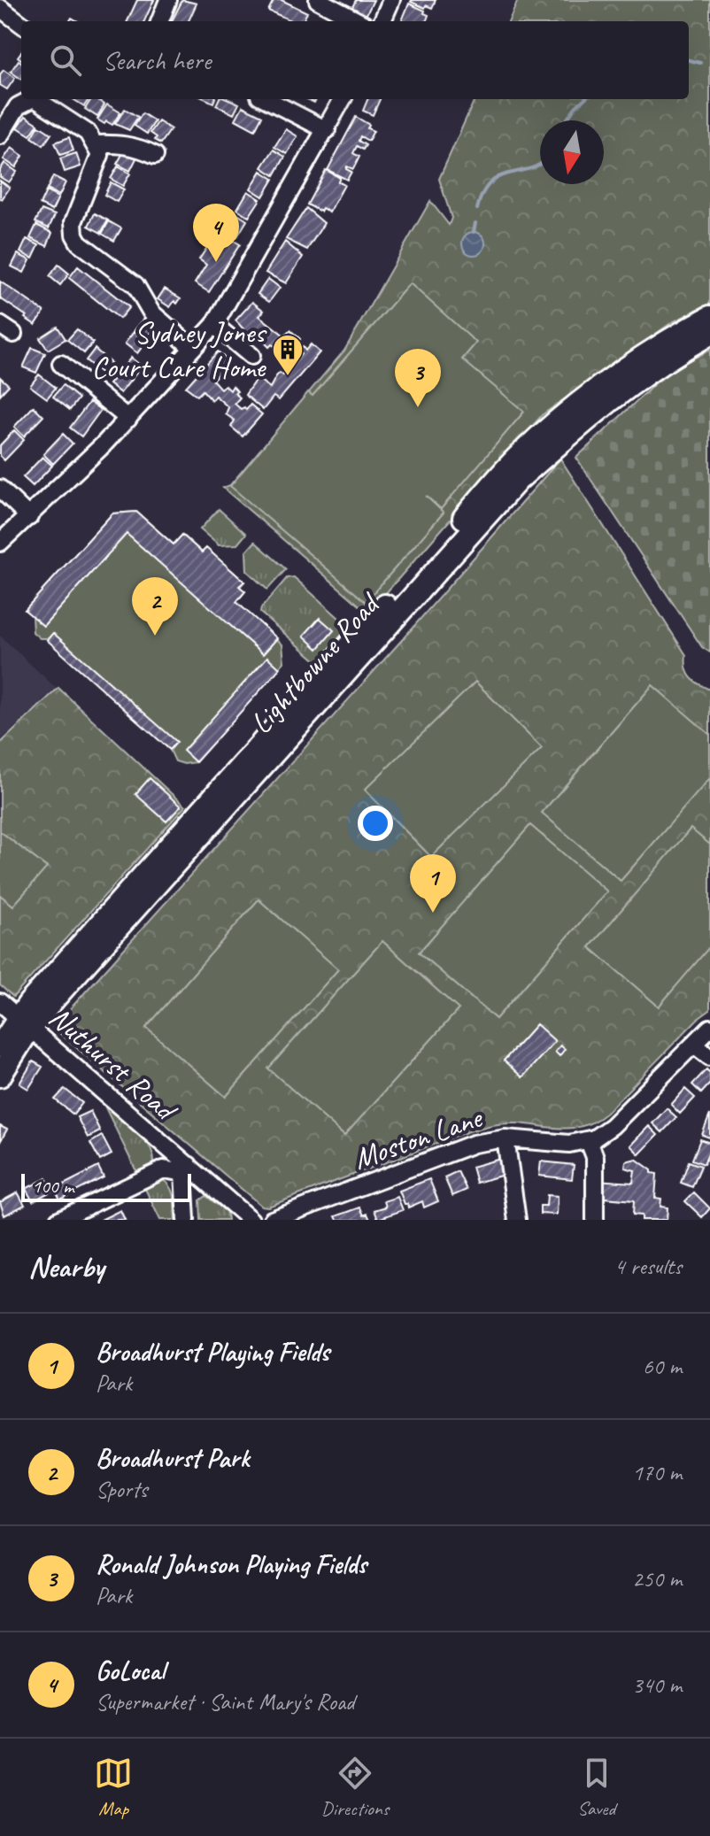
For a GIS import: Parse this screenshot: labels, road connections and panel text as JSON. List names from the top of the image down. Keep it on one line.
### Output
{"streets":{"main road":["Lightbowne Road"],"street":["Nuthurst Road","Moston Lane"]},"crossings":[["Lightbowne Road","Nuthurst Road"]],"places":{"building":["Sydney Jones Court Care Home"]},"scale_bar":"100 m","north":"bottom","page":{"search":"Search here","pins":["4","3","2","1"],"scale":"100 m","heading":["Nearby","4 results"],"list":[{"mark":"1","name":"Broadhurst Playing Fields","note":"Park","value":"60 m"},{"mark":"2","name":"Broadhurst Park","note":"Sports","value":"170 m"},{"mark":"3","name":"Ronald Johnson Playing Fields","note":"Park","value":"250 m"},{"mark":"4","name":"GoLocal","note":"Supermarket · Saint Mary's Road","value":"340 m"}],"nav":["Map","Directions","Saved"]}}
